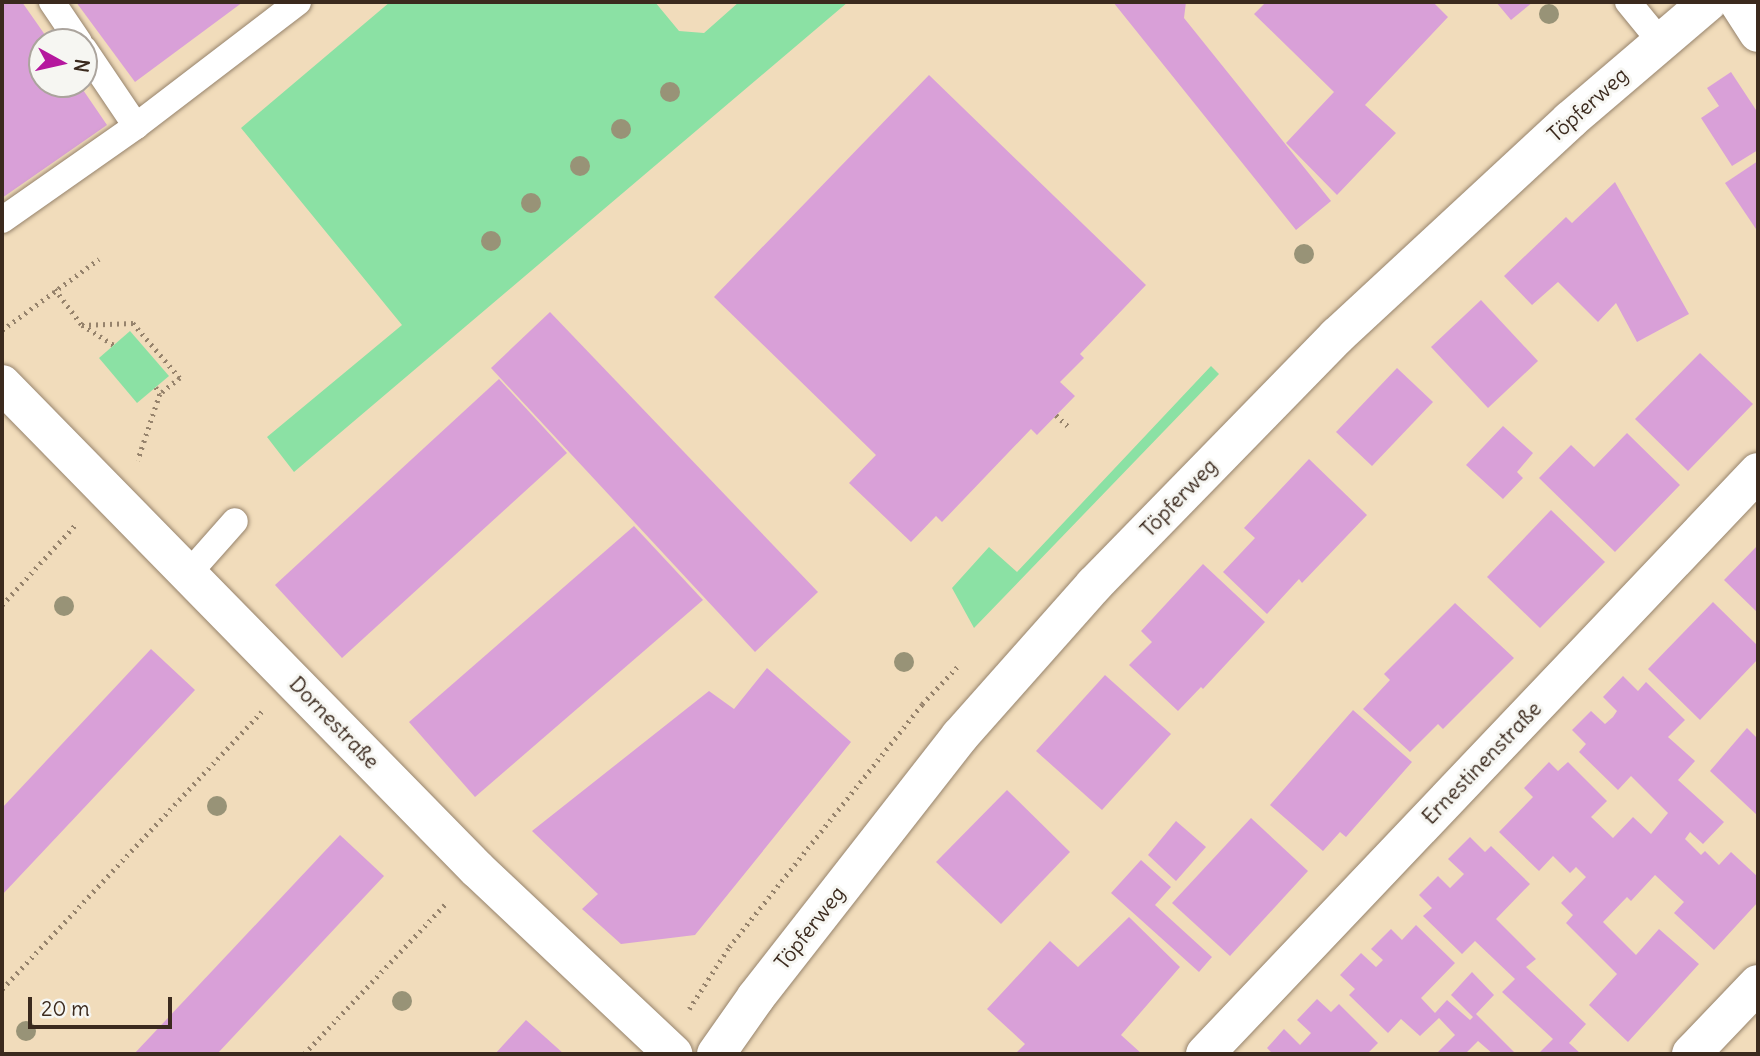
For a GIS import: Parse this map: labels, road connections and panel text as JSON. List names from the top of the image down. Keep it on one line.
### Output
{"streets":{"street":["Töpferweg","Dornestraße","Ernestinenstraße"]},"scale_bar":"20 m","north":"right"}
